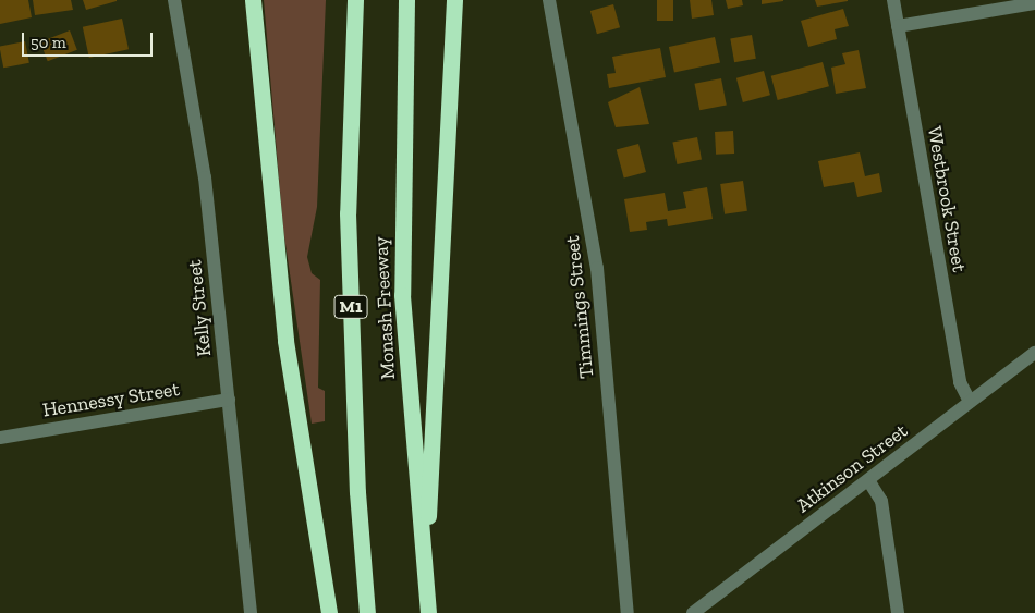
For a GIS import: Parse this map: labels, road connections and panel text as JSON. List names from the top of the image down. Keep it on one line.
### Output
{"streets":{"highway":["M1","Monash Freeway"],"street":["Westbrook Street","Timmings Street","Kelly Street","Hennessy Street","Atkinson Street"]},"crossings":[["Westbrook Street","Atkinson Street"],["Kelly Street","Hennessy Street"]],"scale_bar":"50 m"}
